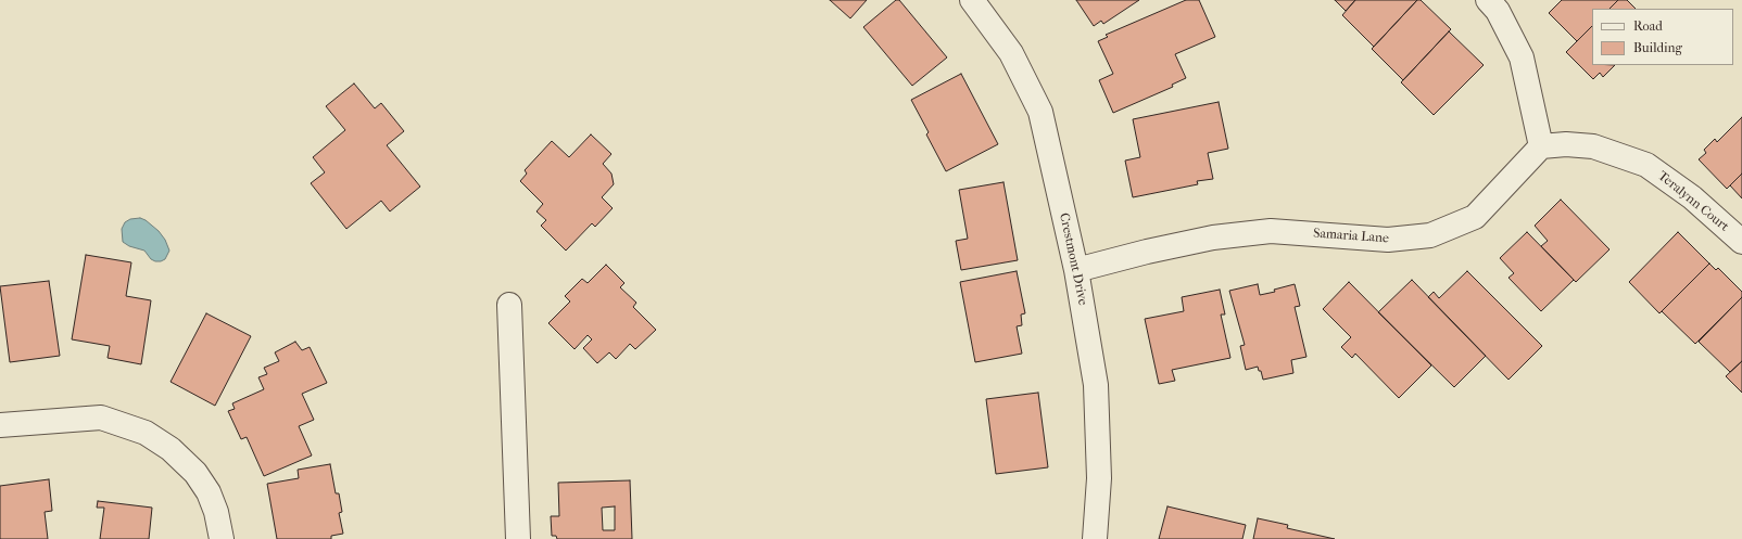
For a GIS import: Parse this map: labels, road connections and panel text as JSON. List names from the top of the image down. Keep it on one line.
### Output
{"streets":{"street":["Teralynn Court","Samaria Lane","Crestmont Drive"]},"crossings":[["Teralynn Court","Samaria Lane"],["Samaria Lane","Crestmont Drive"]],"legend":["Road","Building"]}
